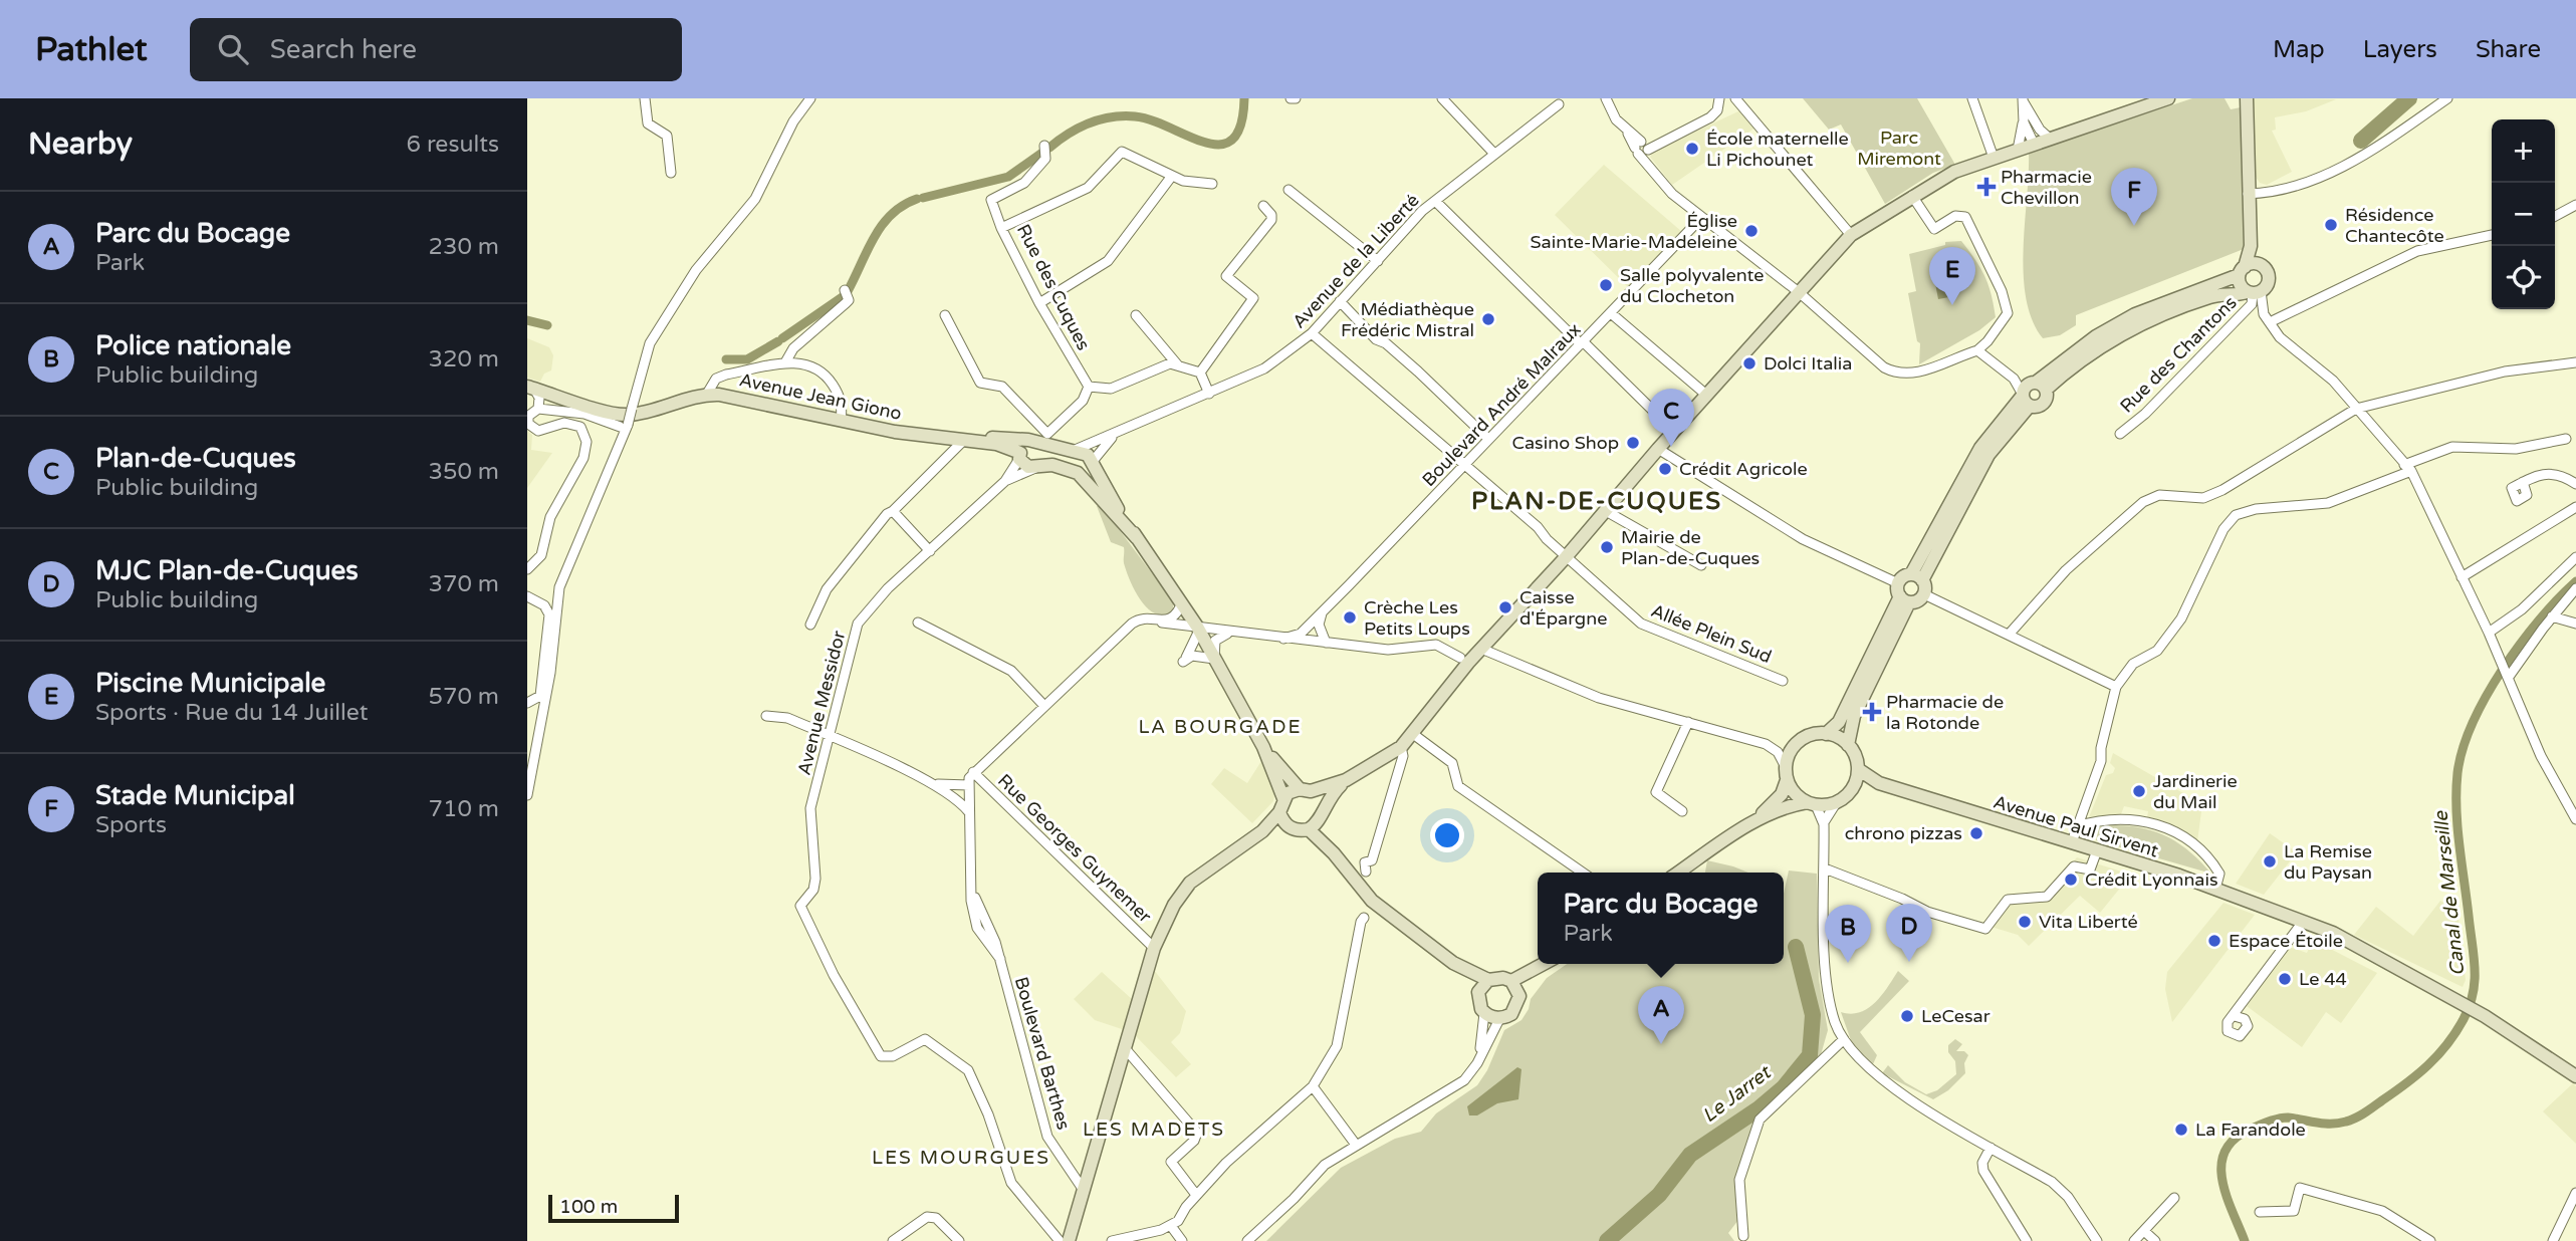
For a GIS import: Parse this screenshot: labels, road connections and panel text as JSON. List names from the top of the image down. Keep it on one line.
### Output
{"streets":{"street":["Avenue de la Liberté","Rue des Cuques","Rue des Chantons","Avenue Jean Giono","Boulevard André Malraux","Allée Plein Sud","Avenue Messidor","Avenue Paul Sirvent","Rue Georges Guynemer","Boulevard Barthes"]},"crossings":[["Avenue de la Liberté","Avenue Jean Giono"],["Avenue de la Liberté","Allée Plein Sud"],["Avenue Jean Giono","Avenue Messidor"],["Boulevard André Malraux","Allée Plein Sud"],["Rue Georges Guynemer","Boulevard Barthes"]],"districts":["PLAN-DE-CUQUES","LA BOURGADE","LES MADETS","LES MOURGUES"],"water":["Canal de Marseille","Le Jarret"],"parks":["Parc Miremont"],"places":{"other":["École maternelle Li Pichounet","Résidence Chantecôte","Église Sainte-Marie-Madeleine","Salle polyvalente du Clocheton","Médiathèque Frédéric Mistral","Dolci Italia","Casino Shop","Crédit Agricole","Mairie de Plan-de-Cuques","Caisse d'Épargne","Crèche Les Petits Loups","Jardinerie du Mail","chrono pizzas","La Remise du Paysan","Crédit Lyonnais","Vita Liberté","Espace Étoile","Le 44","LeCesar","La Farandole"],"health":["Pharmacie Chevillon","Pharmacie de la Rotonde"]},"scale_bar":"100 m","page":{"header":"Pathlet","search":"Search here","nav":["Map","Layers","Share"],"heading":["Nearby","6 results"],"map_buttons":["+","−"],"pins":["F","E","C","D","B","A"],"list":[{"mark":"A","name":"Parc du Bocage","note":"Park","value":"230 m"},{"mark":"B","name":"Police nationale","note":"Public building","value":"320 m"},{"mark":"C","name":"Plan-de-Cuques","note":"Public building","value":"350 m"},{"mark":"D","name":"MJC Plan-de-Cuques","note":"Public building","value":"370 m"},{"mark":"E","name":"Piscine Municipale","note":"Sports · Rue du 14 Juillet","value":"570 m"},{"mark":"F","name":"Stade Municipal","note":"Sports","value":"710 m"}],"popup":["Parc du Bocage","Park"],"scale":"100 m"}}
